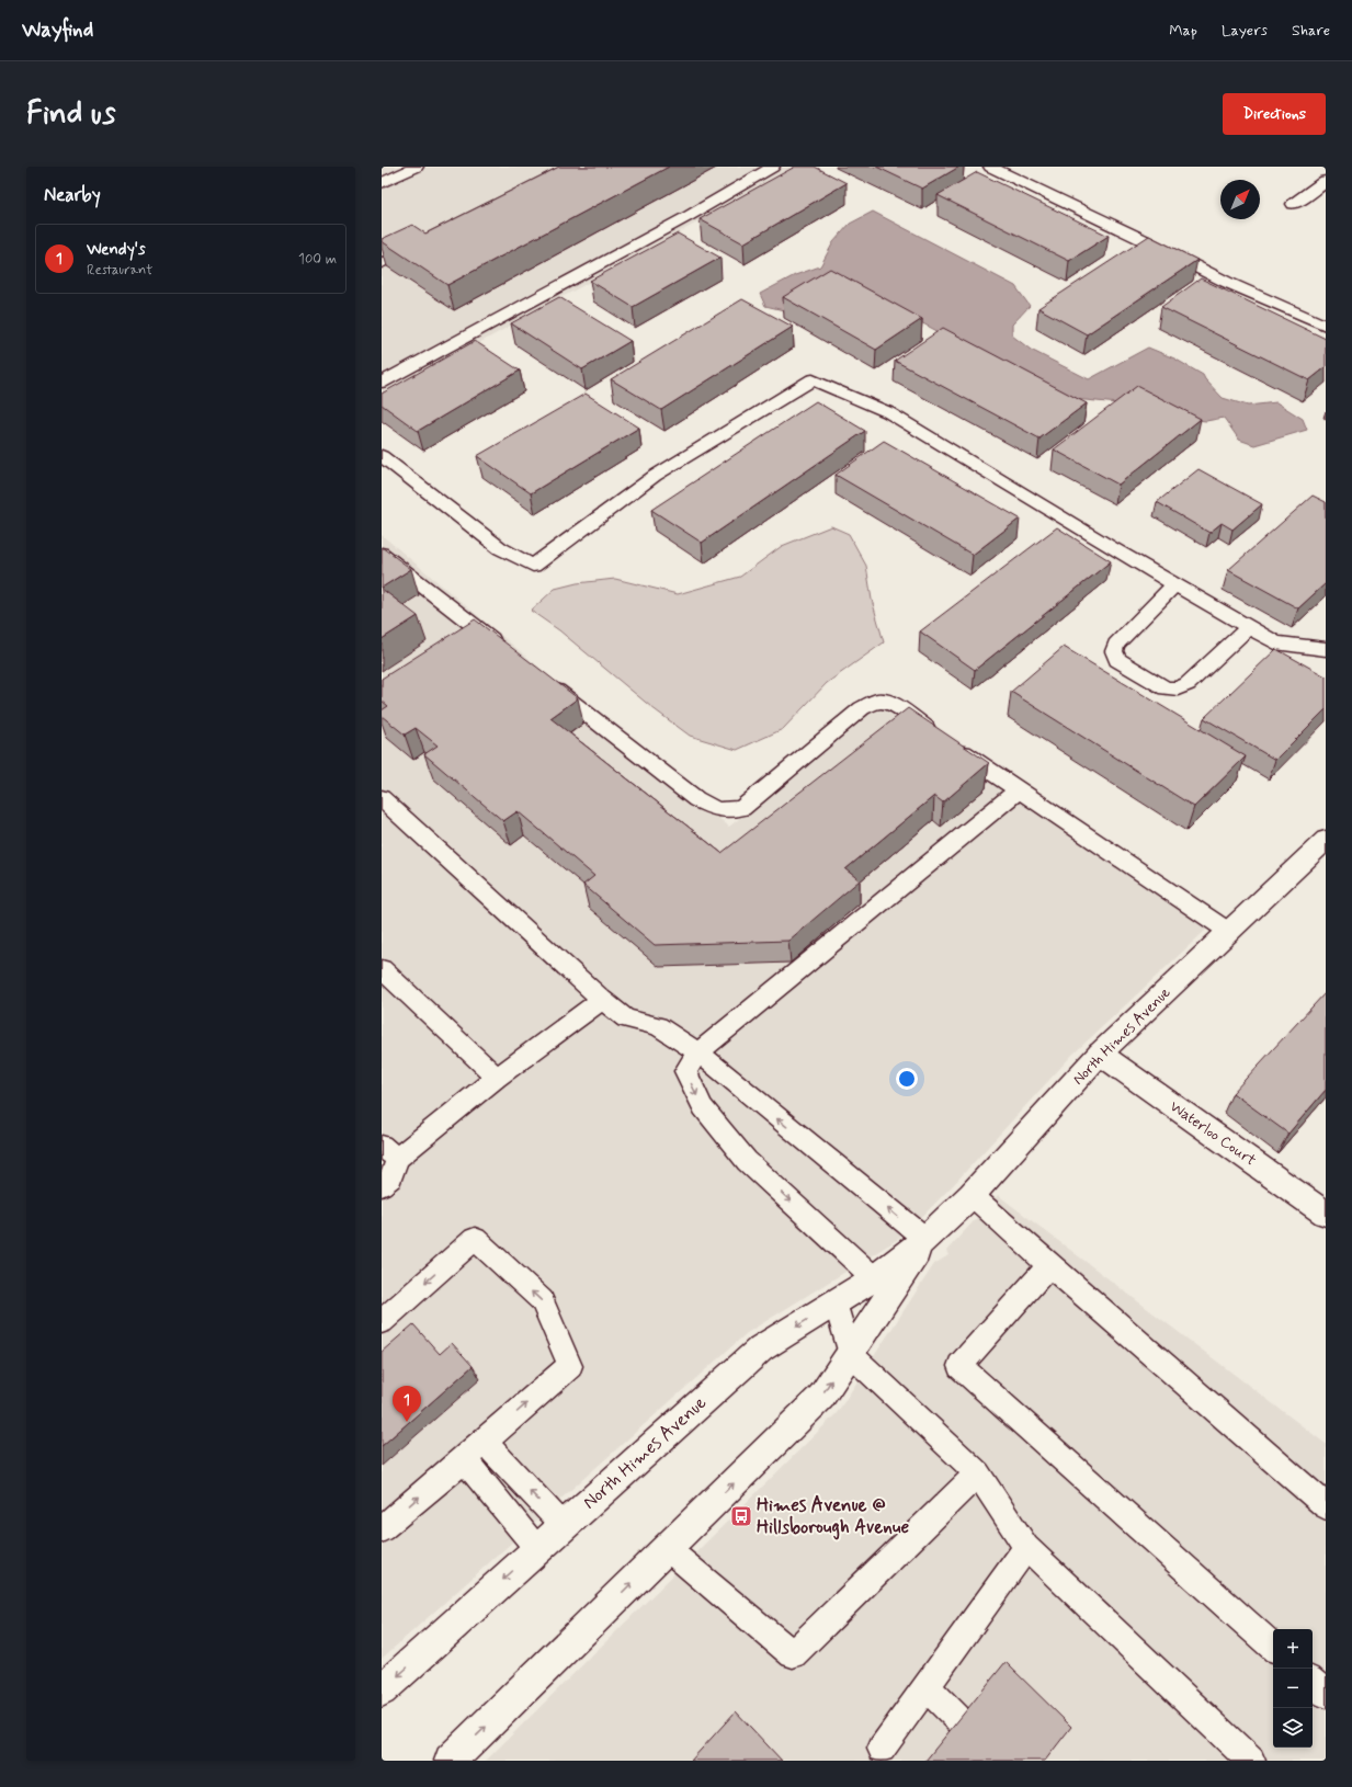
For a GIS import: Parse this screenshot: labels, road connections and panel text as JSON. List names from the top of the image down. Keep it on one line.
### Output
{"streets":{"street":["North Himes Avenue","Waterloo Court"]},"crossings":[["North Himes Avenue","Waterloo Court"]],"places":{"bus stop":["Himes Avenue @ Hillsborough Avenue"]},"north":"top right","page":{"header":"Wayfind","nav":["Map","Layers","Share"],"buttons":"Directions","title":"Find us","heading":"Nearby","list":[{"mark":"1","name":"Wendy's","note":"Restaurant","value":"100 m"}],"pins":"1","map_buttons":["+","−"]}}
